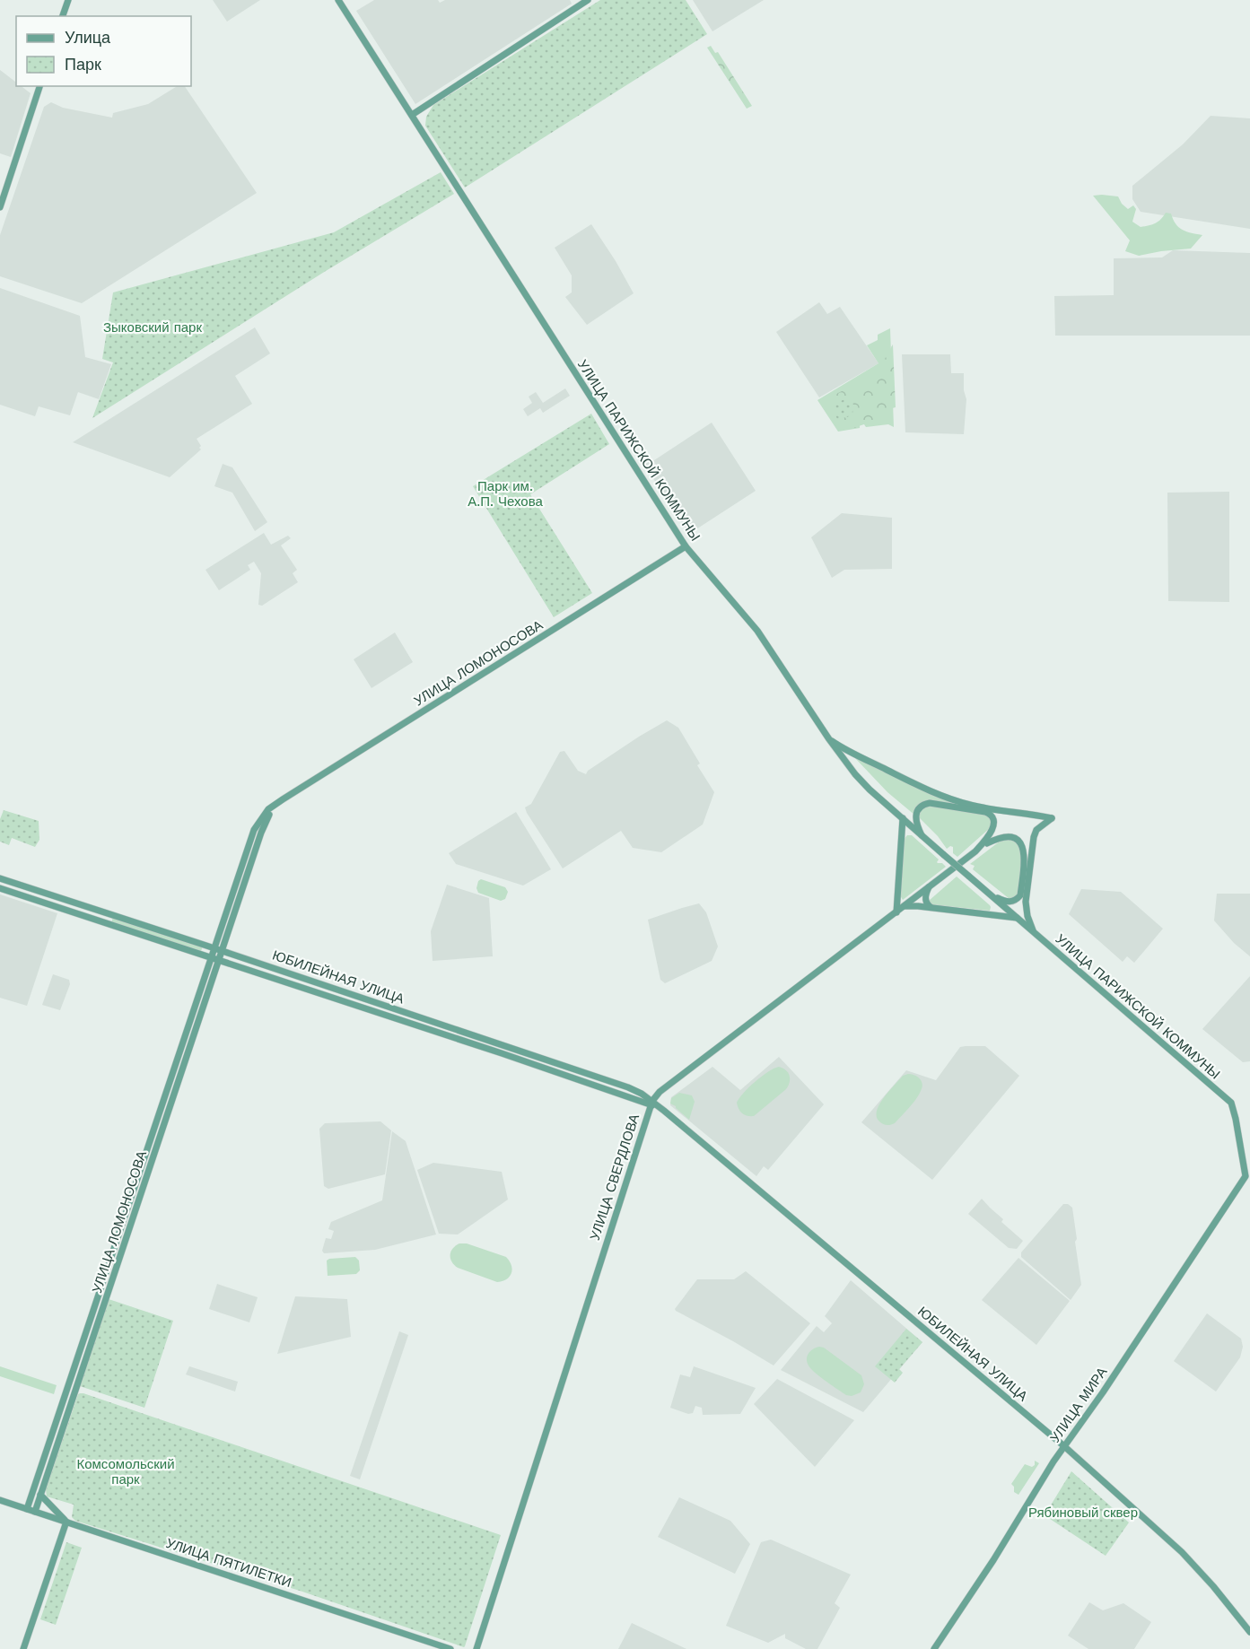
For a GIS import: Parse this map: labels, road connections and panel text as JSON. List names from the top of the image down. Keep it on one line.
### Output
{"streets":{"main road":["УЛИЦА ПАРИЖСКОЙ КОММУНЫ","УЛИЦА ЛОМОНОСОВА","ЮБИЛЕЙНАЯ УЛИЦА","УЛИЦА СВЕРДЛОВА","УЛИЦА МИРА","УЛИЦА ПЯТИЛЕТКИ"]},"crossings":[["УЛИЦА ПАРИЖСКОЙ КОММУНЫ","УЛИЦА ЛОМОНОСОВА"],["УЛИЦА ПАРИЖСКОЙ КОММУНЫ","УЛИЦА СВЕРДЛОВА"],["УЛИЦА ПАРИЖСКОЙ КОММУНЫ","УЛИЦА МИРА"],["УЛИЦА ЛОМОНОСОВА","ЮБИЛЕЙНАЯ УЛИЦА"],["УЛИЦА ЛОМОНОСОВА","УЛИЦА ПЯТИЛЕТКИ"],["ЮБИЛЕЙНАЯ УЛИЦА","УЛИЦА СВЕРДЛОВА"],["ЮБИЛЕЙНАЯ УЛИЦА","УЛИЦА МИРА"]],"parks":["Зыковский парк","Парк им. А.П. Чехова","Комсомольский парк","Рябиновый сквер"],"legend":["Улица","Парк"]}
